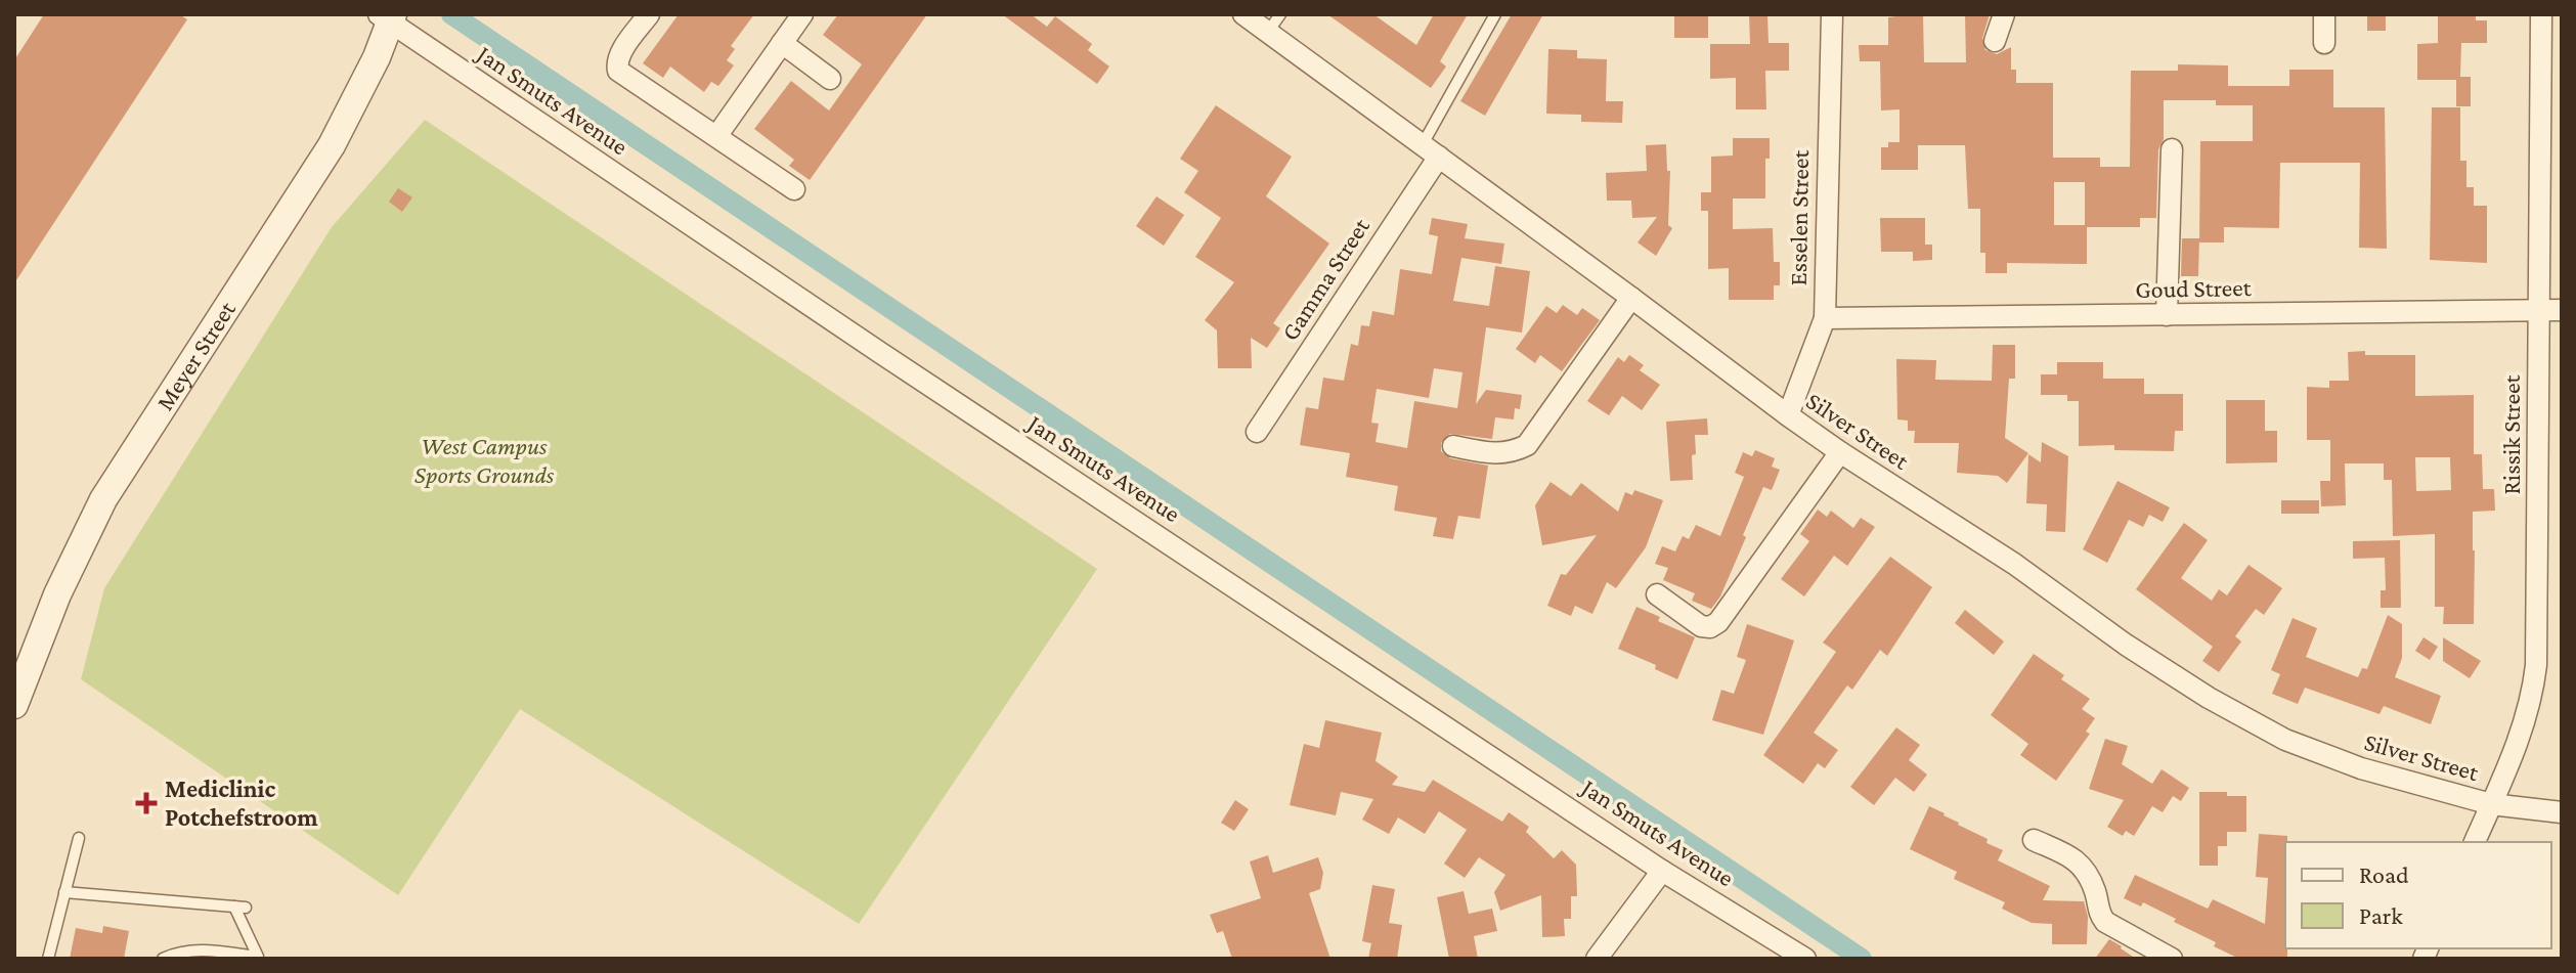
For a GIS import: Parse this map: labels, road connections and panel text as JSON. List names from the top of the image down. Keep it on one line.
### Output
{"streets":{"street":["Jan Smuts Avenue","Esselen Street","Gamma Street","Goud Street","Meyer Street","Silver Street","Rissik Street"]},"crossings":[["Jan Smuts Avenue","Meyer Street"],["Esselen Street","Goud Street"],["Esselen Street","Silver Street"],["Gamma Street","Silver Street"],["Goud Street","Rissik Street"],["Silver Street","Rissik Street"]],"parks":["West Campus Sports Grounds"],"places":{"health":["Mediclinic Potchefstroom"]},"legend":["Road","Park"]}
